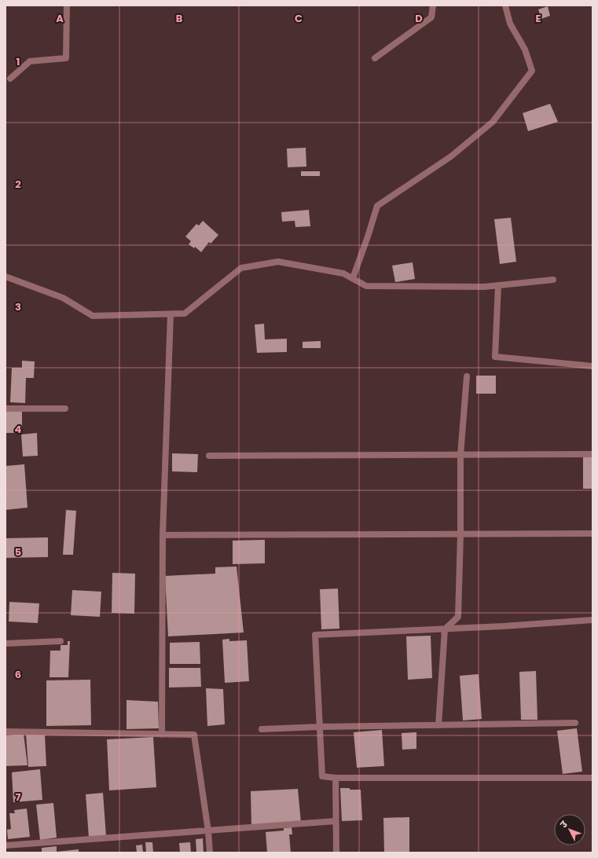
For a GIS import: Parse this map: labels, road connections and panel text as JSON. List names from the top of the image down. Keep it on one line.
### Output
{"north":"top left","grid":{"columns":["A","B","C","D","E"],"rows":["1","2","3","4","5","6","7"]}}
